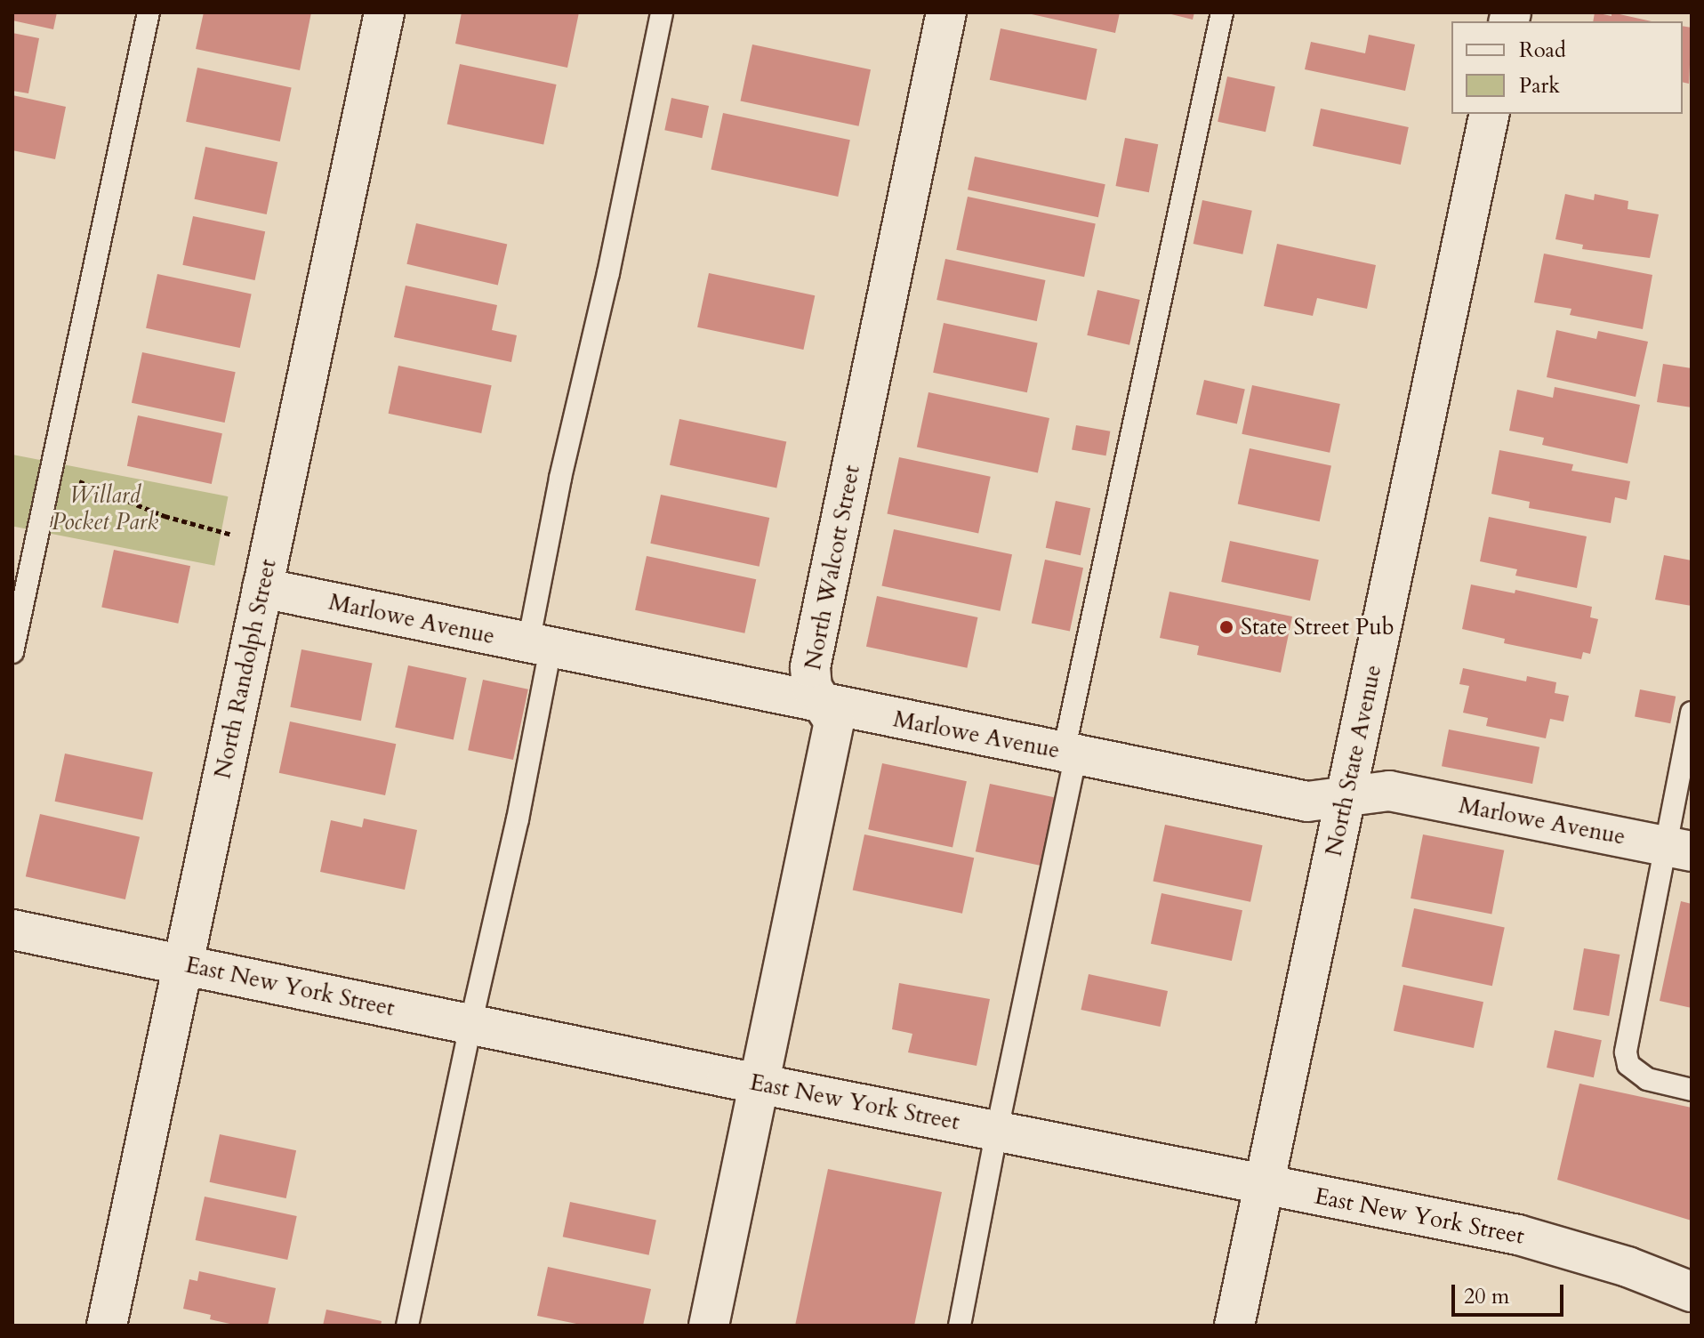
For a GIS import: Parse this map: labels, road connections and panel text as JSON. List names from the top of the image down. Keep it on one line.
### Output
{"streets":{"street":["North Walcott Street","Marlowe Avenue","North Randolph Street","North State Avenue","East New York Street"]},"crossings":[["North Walcott Street","Marlowe Avenue"],["North Walcott Street","East New York Street"],["Marlowe Avenue","North Randolph Street"],["Marlowe Avenue","North State Avenue"],["North Randolph Street","East New York Street"],["North State Avenue","East New York Street"]],"parks":["Willard Pocket Park"],"places":["State Street Pub"],"legend":["Road","Park"],"scale_bar":"20 m"}
